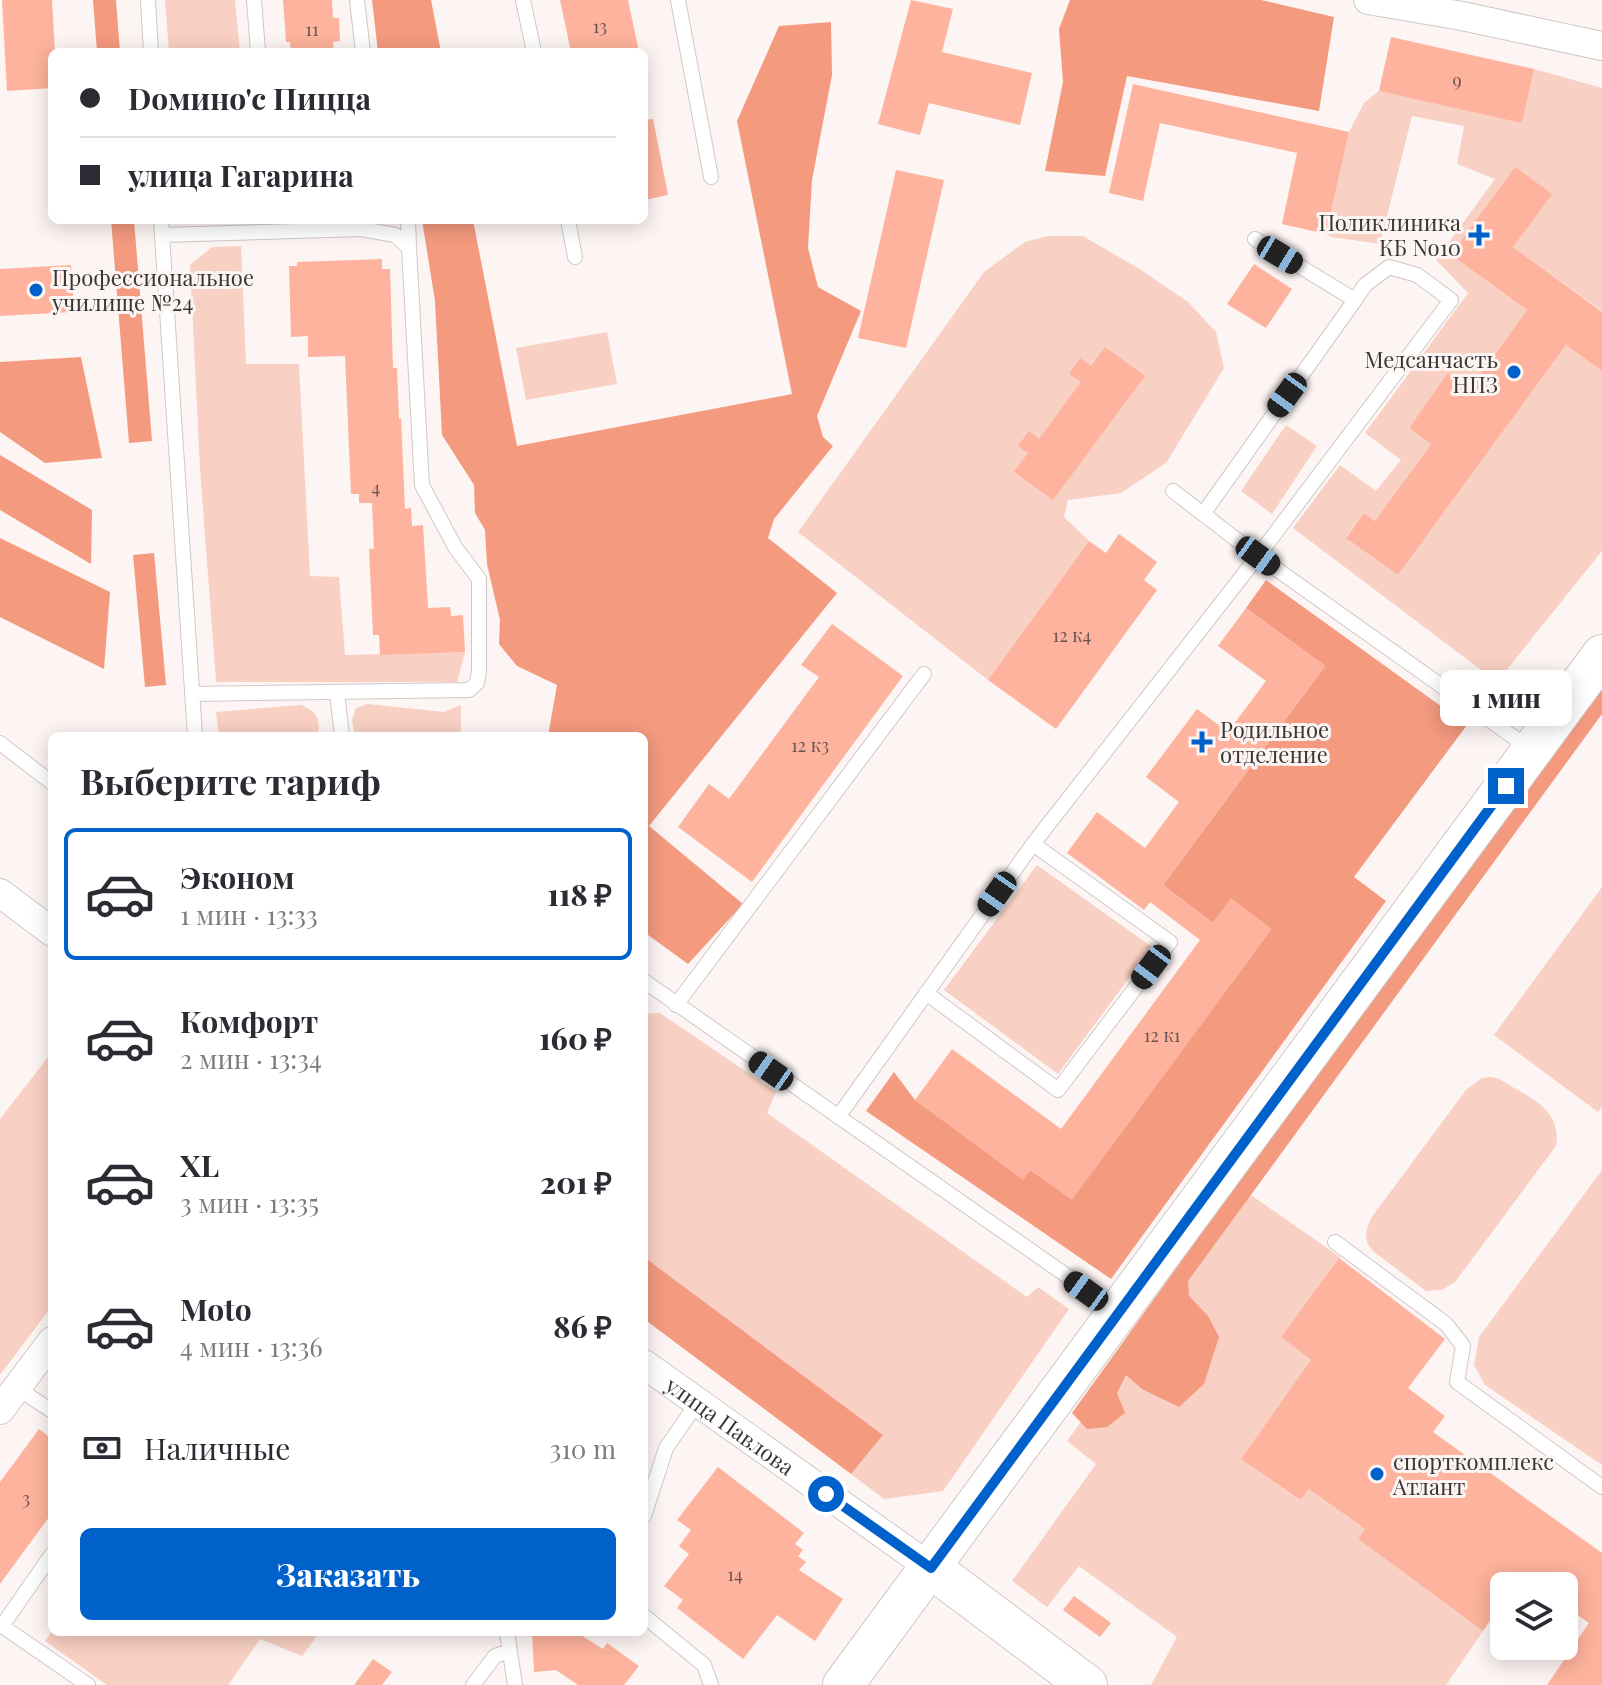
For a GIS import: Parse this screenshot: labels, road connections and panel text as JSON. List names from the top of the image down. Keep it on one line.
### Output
{"streets":{"main road":["улица Павлова"]},"places":{"health":["Поликлиника КБ No10","Родильное отделение"],"other":["Профессиональное училище №24","Медсанчасть НПЗ","спорткомплекс Атлант"]},"house_numbers":["13","11","9","4","12 к4","12 к3","12 к1","3","14"],"page":{"banner":["Doмино'с Пицца","улица Гагарина"],"bubble":"1 мин","heading":"Выберите тариф","list":[{"name":"Эконом","note":"1 мин · 13:33","value":"118 ₽"},{"name":"Комфорт","note":"2 мин · 13:34","value":"160 ₽"},{"name":"XL","note":"3 мин · 13:35","value":"201 ₽"},{"name":"Moto","note":"4 мин · 13:36","value":"86 ₽"}],"pay":["Наличные","310 m"],"buttons":"Заказать"}}
